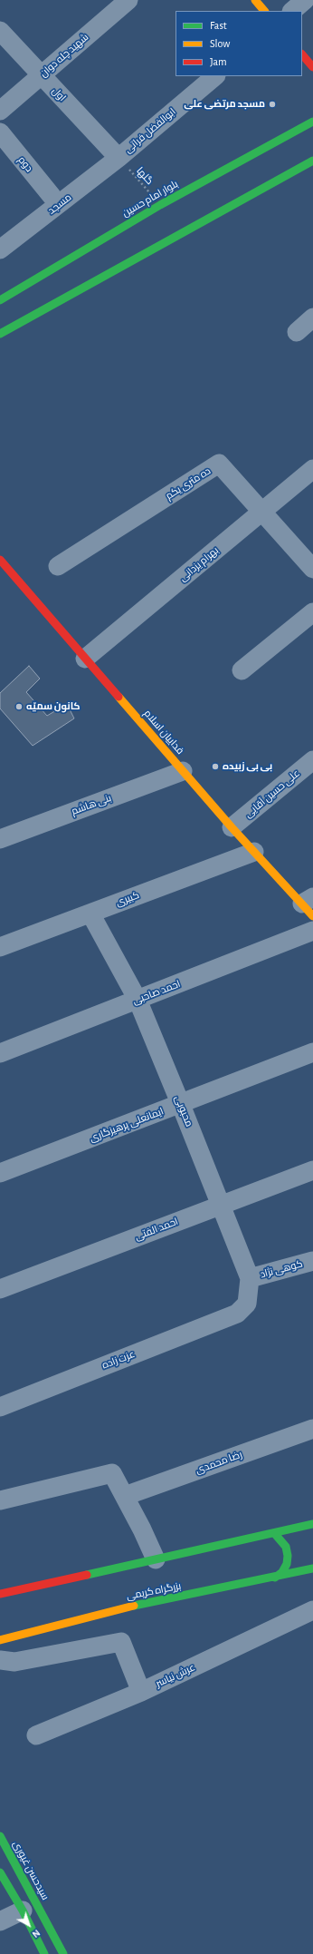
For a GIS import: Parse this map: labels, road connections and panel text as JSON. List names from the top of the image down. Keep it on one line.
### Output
{"streets":{"main road":["بلوار امام حسین","فداییان اسلام","بزرگراه کریمی","سیدحسن غیوری"],"street":["شهید چله دوان","اول","ابوالفضل فراتی","دوم","مسجد","ده متری یکم","بهرام یزدانی","علی حسین آقایی","بنی هاشم","کبیری","احمد صاحبی","محبوبی","ایمانعلی پرهیزگاری","احمد الفتی","کوهی نژاد","عزت زاده","رضا محمدی","عرش نیاسر"],"path":["گلها"]},"crossings":[["شهید چله دوان","اول"],["اول","ابوالفضل فراتی"],["اول","گلها"],["اول","مسجد"],["ابوالفضل فراتی","گلها"],["ابوالفضل فراتی","مسجد"],["گلها","بلوار امام حسین"],["گلها","مسجد"],["ده متری یکم","بهرام یزدانی"],["بهرام یزدانی","فداییان اسلام"],["فداییان اسلام","علی حسین آقایی"],["فداییان اسلام","بنی هاشم"],["فداییان اسلام","کبیری"],["کبیری","محبوبی"],["احمد صاحبی","محبوبی"],["محبوبی","ایمانعلی پرهیزگاری"],["محبوبی","احمد الفتی"],["محبوبی","کوهی نژاد"],["محبوبی","عزت زاده"]],"places":["مسجد مرتضی علی","کانون سمیّه","بی بی زبیده"],"legend":["Fast","Slow","Jam"],"north":"bottom right"}
